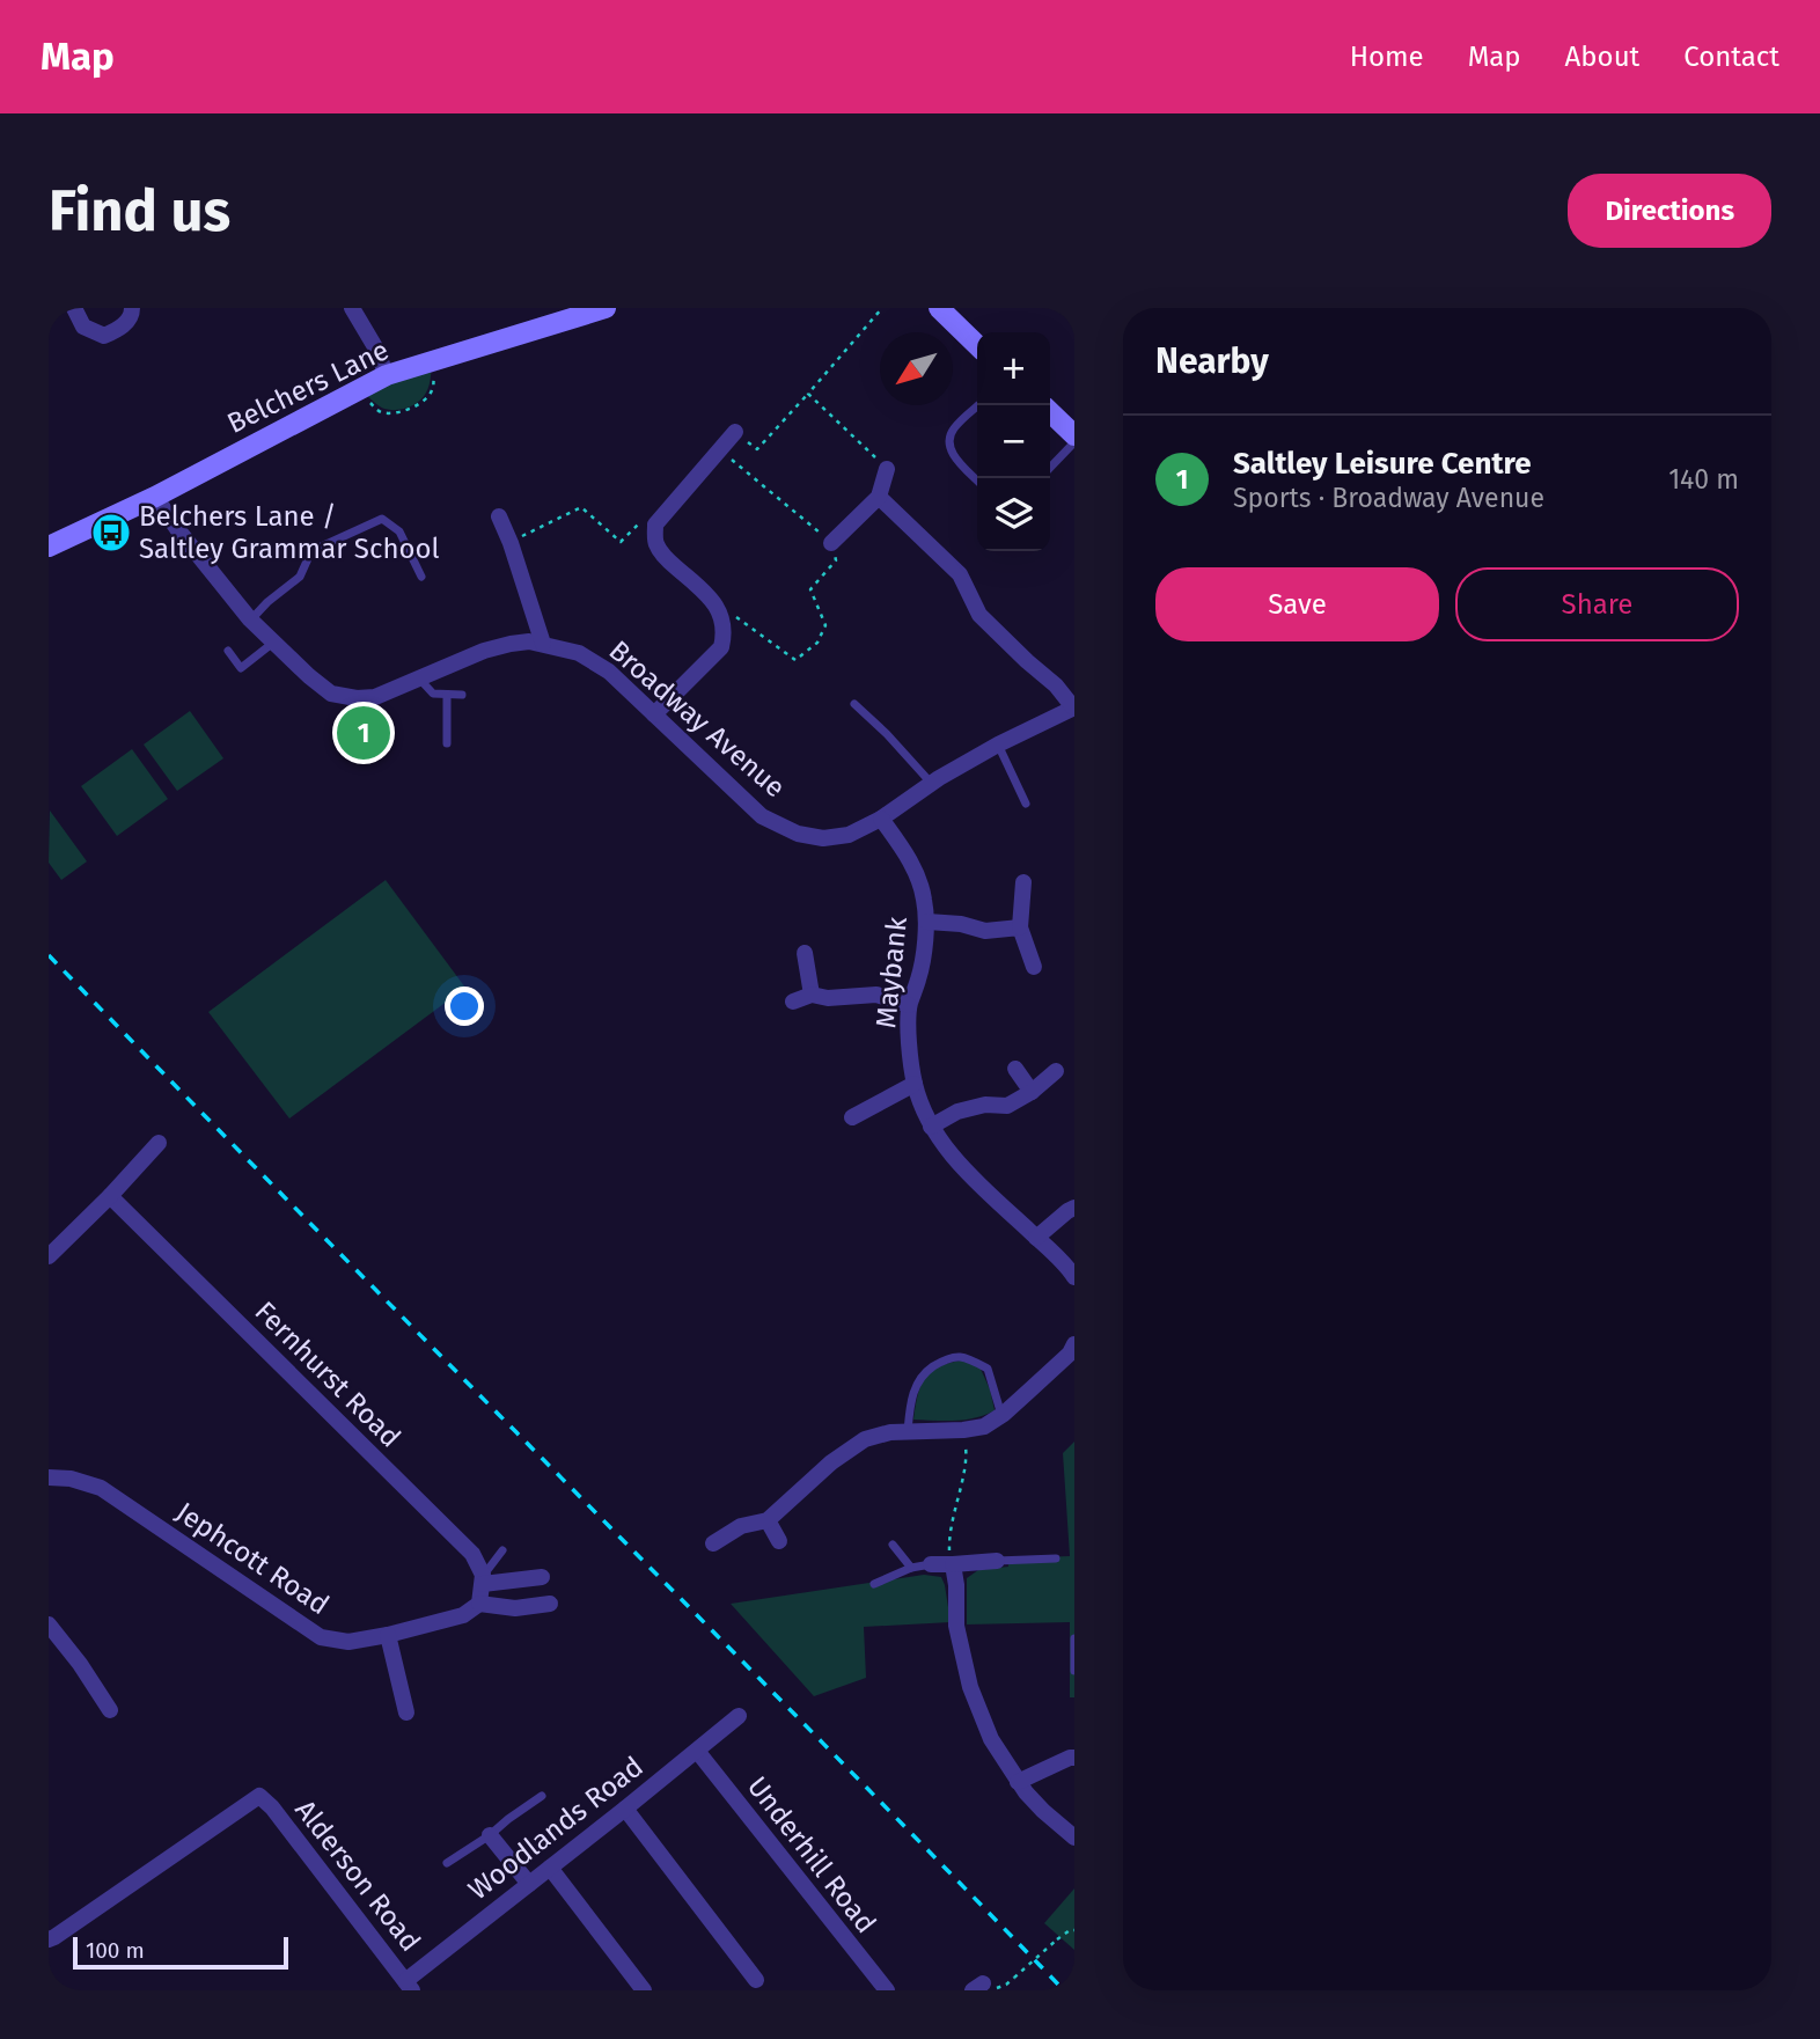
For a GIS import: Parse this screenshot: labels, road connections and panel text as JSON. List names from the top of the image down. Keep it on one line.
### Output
{"streets":{"street":["Belchers Lane","Broadway Avenue","Maybank","Fernhurst Road","Jephcott Road","Woodlands Road","Underhill Road","Alderson Road"]},"crossings":[["Belchers Lane","Broadway Avenue"],["Broadway Avenue","Maybank"],["Woodlands Road","Underhill Road"],["Woodlands Road","Alderson Road"]],"places":{"bus stop":["Belchers Lane / Saltley Grammar School"]},"scale_bar":"100 m","north":"bottom left","page":{"header":"Map","nav":["Home","Map","About","Contact"],"buttons":["Directions",["Save","Share"]],"title":"Find us","heading":"Nearby","map_buttons":["+","−"],"list":[{"mark":"1","name":"Saltley Leisure Centre","note":"Sports · Broadway Avenue","value":"140 m"}],"pins":"1","scale":"100 m"}}
